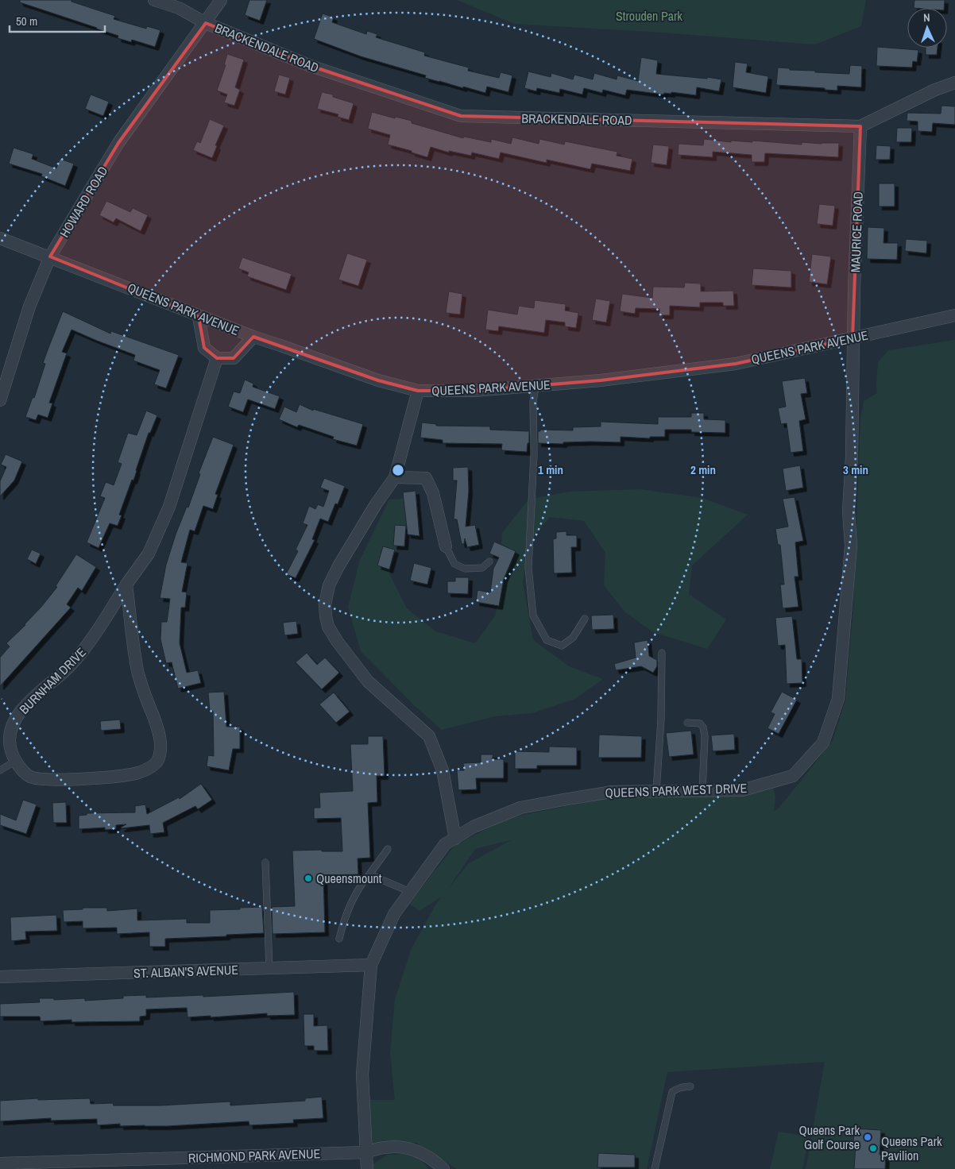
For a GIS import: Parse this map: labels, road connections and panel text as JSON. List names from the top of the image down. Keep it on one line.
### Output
{"streets":{"street":["BRACKENDALE ROAD","HOWARD ROAD","MAURICE ROAD","QUEENS PARK AVENUE","BURNHAM DRIVE","QUEENS PARK WEST DRIVE","ST. ALBAN'S AVENUE","RICHMOND PARK AVENUE"]},"crossings":[["BRACKENDALE ROAD","HOWARD ROAD"],["BRACKENDALE ROAD","MAURICE ROAD"],["HOWARD ROAD","QUEENS PARK AVENUE"],["MAURICE ROAD","QUEENS PARK AVENUE"],["MAURICE ROAD","QUEENS PARK WEST DRIVE"],["QUEENS PARK AVENUE","QUEENS PARK WEST DRIVE"],["QUEENS PARK WEST DRIVE","ST. ALBAN'S AVENUE"],["QUEENS PARK WEST DRIVE","RICHMOND PARK AVENUE"]],"parks":["Strouden Park"],"places":["Queensmount","Queens Park Golf Course","Queens Park Pavilion"],"scale_bar":"50 m","north":"top","rings":["1 min","2 min","3 min"]}
